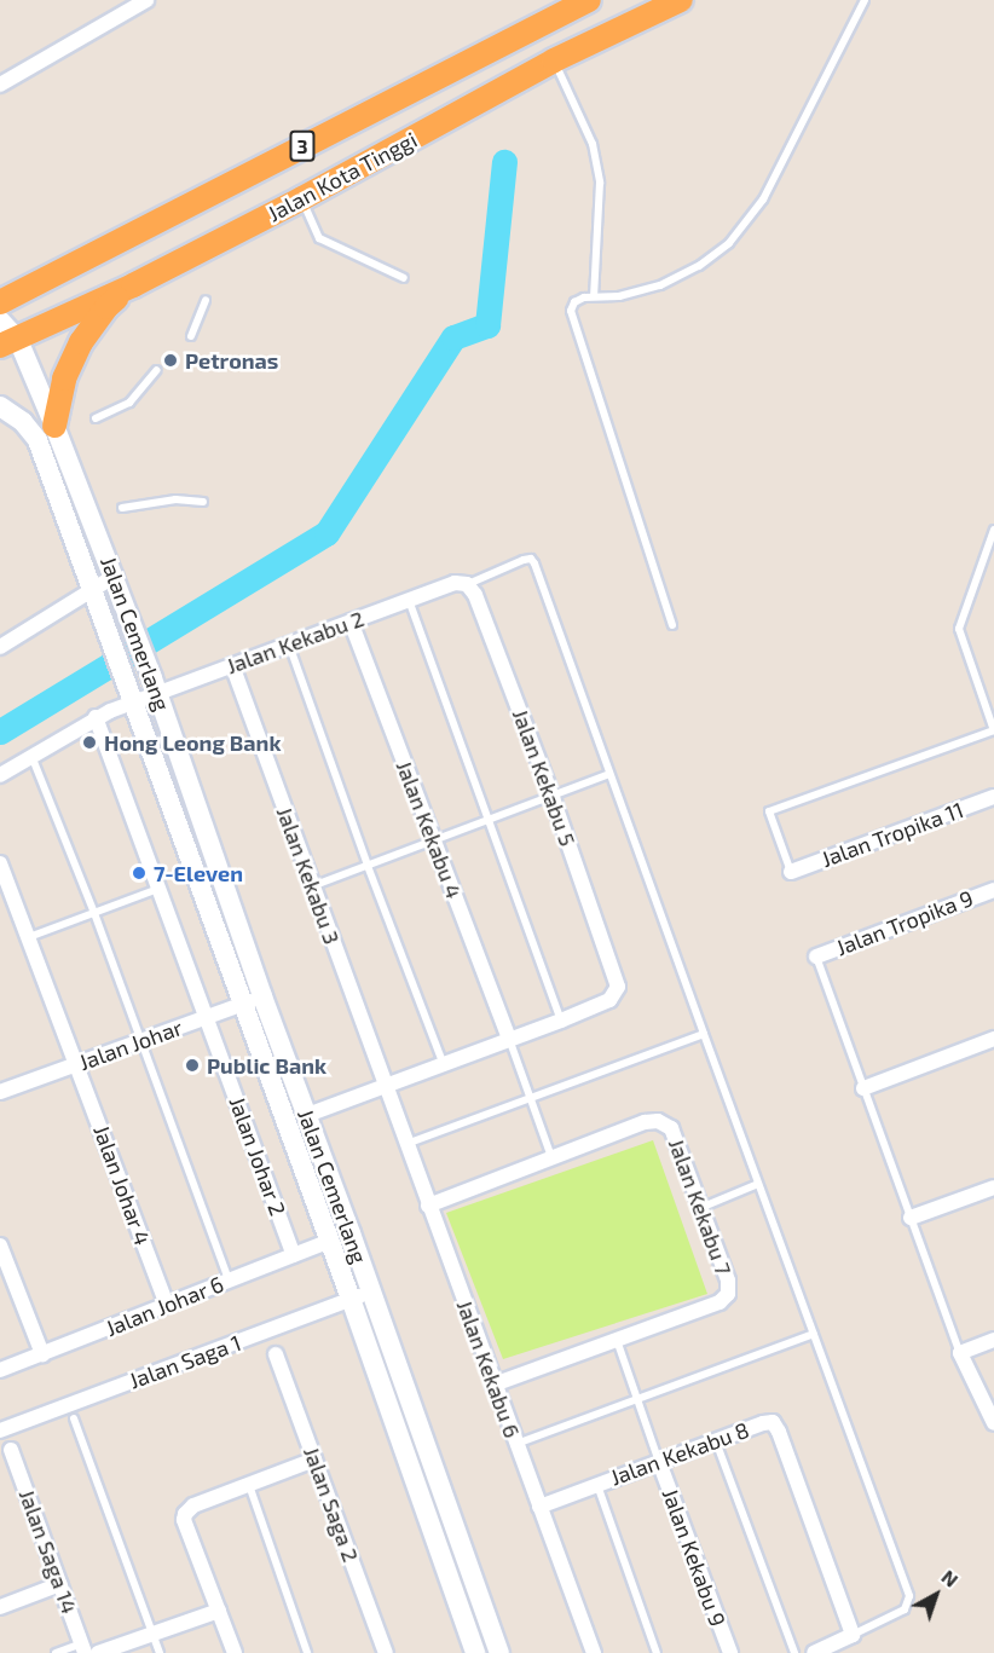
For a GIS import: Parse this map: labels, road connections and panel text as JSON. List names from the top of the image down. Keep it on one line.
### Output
{"streets":{"highway":["3","Jalan Kota Tinggi"],"main road":["Jalan Cemerlang"],"street":["Jalan Kekabu 2","Jalan Kekabu 5","Jalan Kekabu 4","Jalan Tropika 11","Jalan Kekabu 3","Jalan Tropika 9","Jalan Johar","Jalan Johar 2","Jalan Johar 4","Jalan Kekabu 7","Jalan Johar 6","Jalan Saga 1","Jalan Kekabu 6","Jalan Kekabu 8","Jalan Saga 2","Jalan Saga 14","Jalan Kekabu 9"]},"crossings":[["Jalan Kota Tinggi","Jalan Cemerlang"],["Jalan Cemerlang","Jalan Kekabu 2"],["Jalan Cemerlang","Jalan Johar"],["Jalan Cemerlang","Jalan Johar 6"],["Jalan Cemerlang","Jalan Saga 1"],["Jalan Kekabu 2","Jalan Kekabu 5"],["Jalan Kekabu 2","Jalan Kekabu 4"],["Jalan Kekabu 2","Jalan Kekabu 3"],["Jalan Kekabu 2","Jalan Johar 2"],["Jalan Kekabu 3","Jalan Kekabu 6"],["Jalan Johar","Jalan Johar 2"],["Jalan Johar","Jalan Johar 4"],["Jalan Johar 2","Jalan Johar 6"],["Jalan Johar 4","Jalan Johar 6"],["Jalan Kekabu 7","Jalan Kekabu 6"],["Jalan Kekabu 6","Jalan Kekabu 8"],["Jalan Kekabu 8","Jalan Kekabu 9"]],"places":["Petronas","Hong Leong Bank","7-Eleven","Public Bank"],"north":"top right"}
